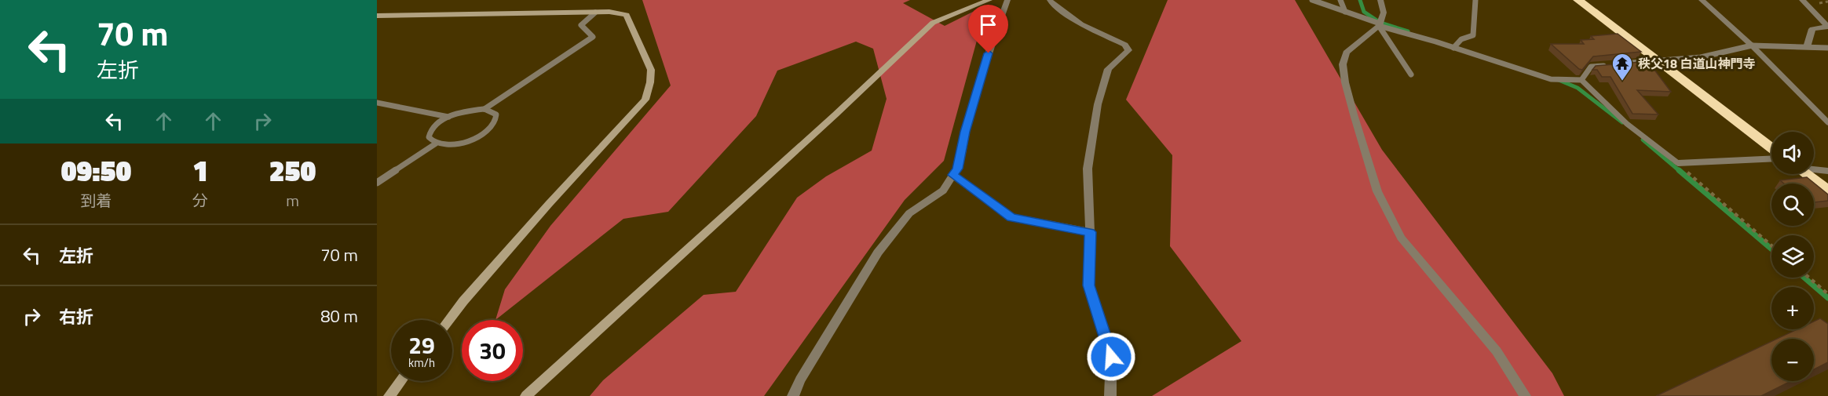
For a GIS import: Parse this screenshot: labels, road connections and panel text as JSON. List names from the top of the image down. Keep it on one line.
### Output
{"places":{"temple":["秩父18 白道山神門寺"]},"page":{"turn":["70 m","左折"],"map_buttons":["+","−"],"eta":["09:50","到着","1","分","250","m"],"list":[{"name":"左折","value":"70 m"},{"name":"右折","value":"80 m"}],"speed":"29 km/h","limit":"30"}}
